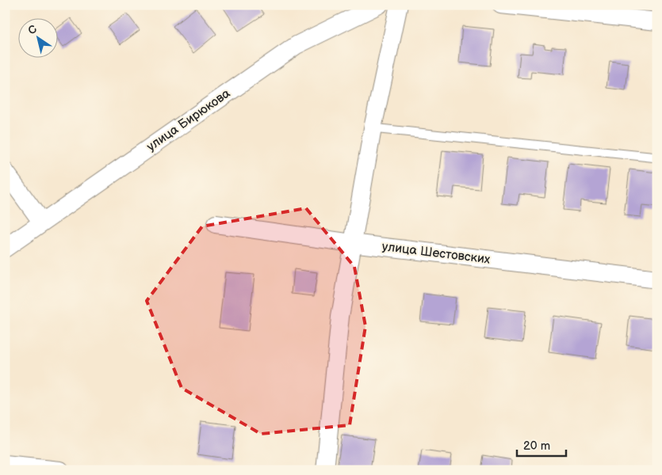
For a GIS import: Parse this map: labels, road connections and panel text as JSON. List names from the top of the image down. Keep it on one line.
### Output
{"streets":{"street":["улица Бирюкова","улица Шестовских"]},"scale_bar":"20 m","north":"top left"}
